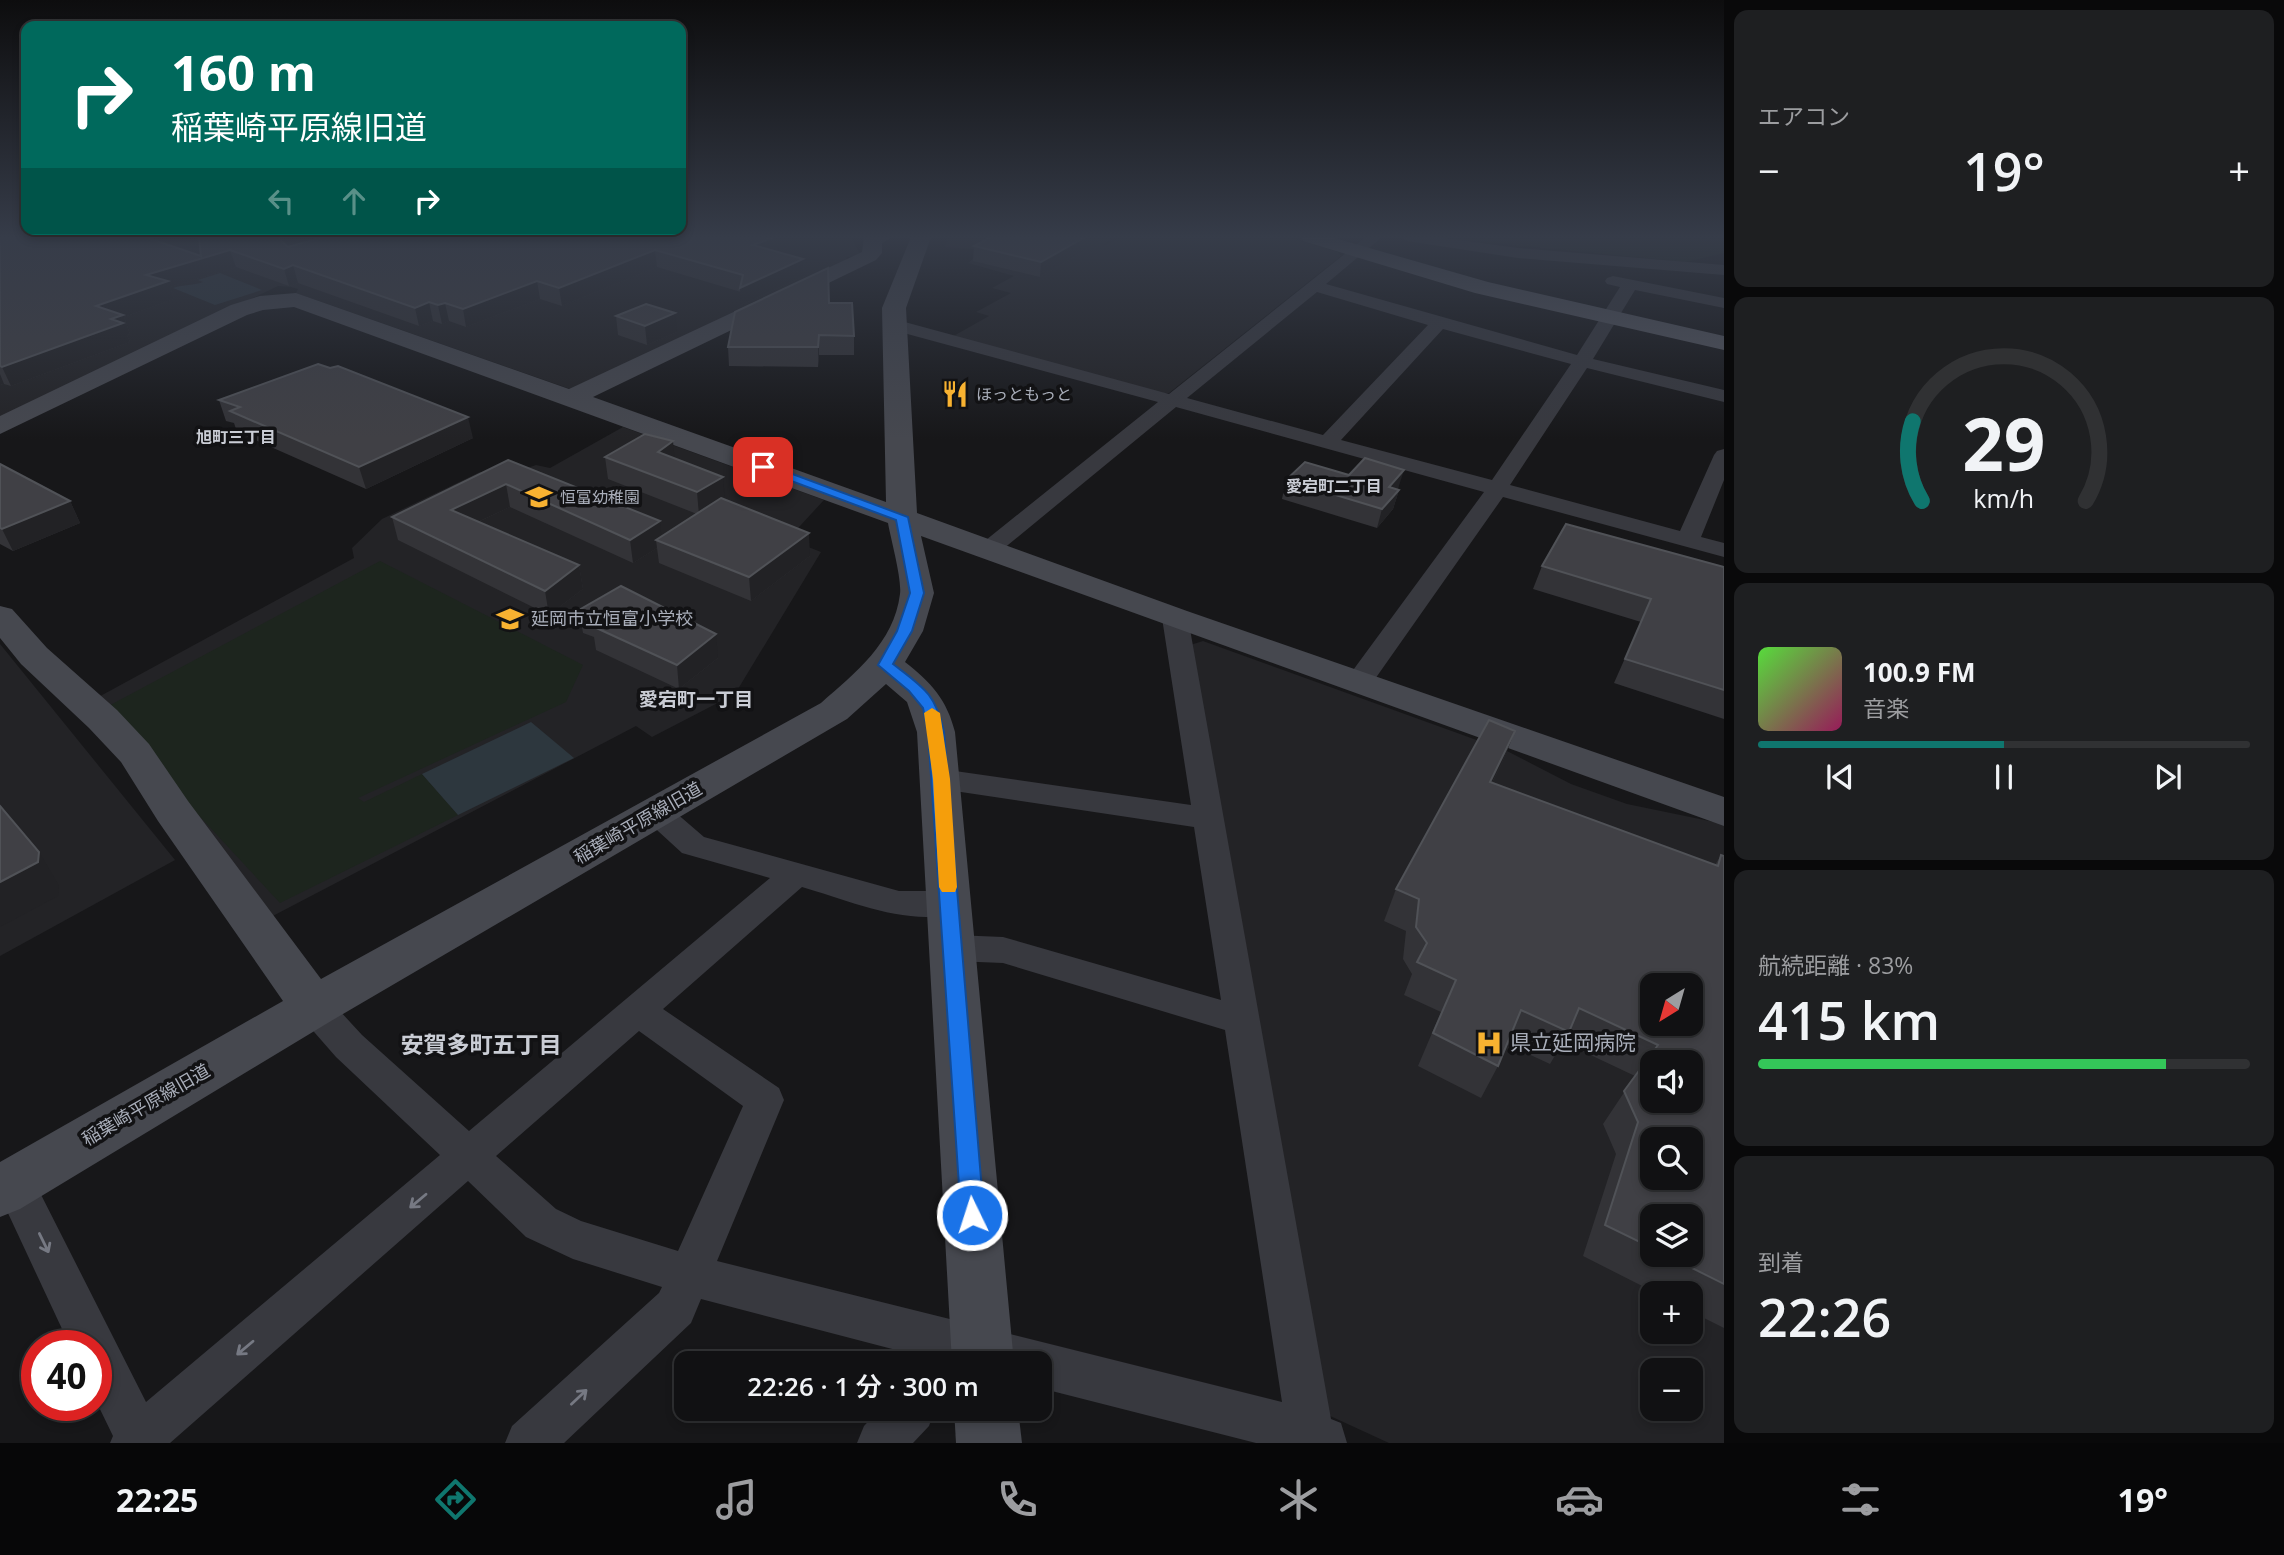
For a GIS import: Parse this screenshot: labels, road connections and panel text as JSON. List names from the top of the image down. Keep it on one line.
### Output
{"streets":{"street":["稲葉崎平原線旧道"]},"districts":["旭町三丁目","愛宕町二丁目","愛宕町一丁目","安賀多町五丁目"],"places":{"restaurant":["ほっともっと"],"school or university":["恒富幼稚園","延岡市立恒富小学校"],"hospital":["県立延岡病院"]},"north":"bottom left","page":{"tile":["エアコン",["航続距離 · 83%","415 km"],["到着","22:26"]],"turn":["160 m","稲葉崎平原線旧道"],"heat":["−","19°","+"],"song":["100.9 FM","音楽"],"map_buttons":["+","−"],"limit":"40","trip":"22:26 · 1 分 · 300 m","tabs":["22:25","19°"],"gauge":["29","km/h"]}}
